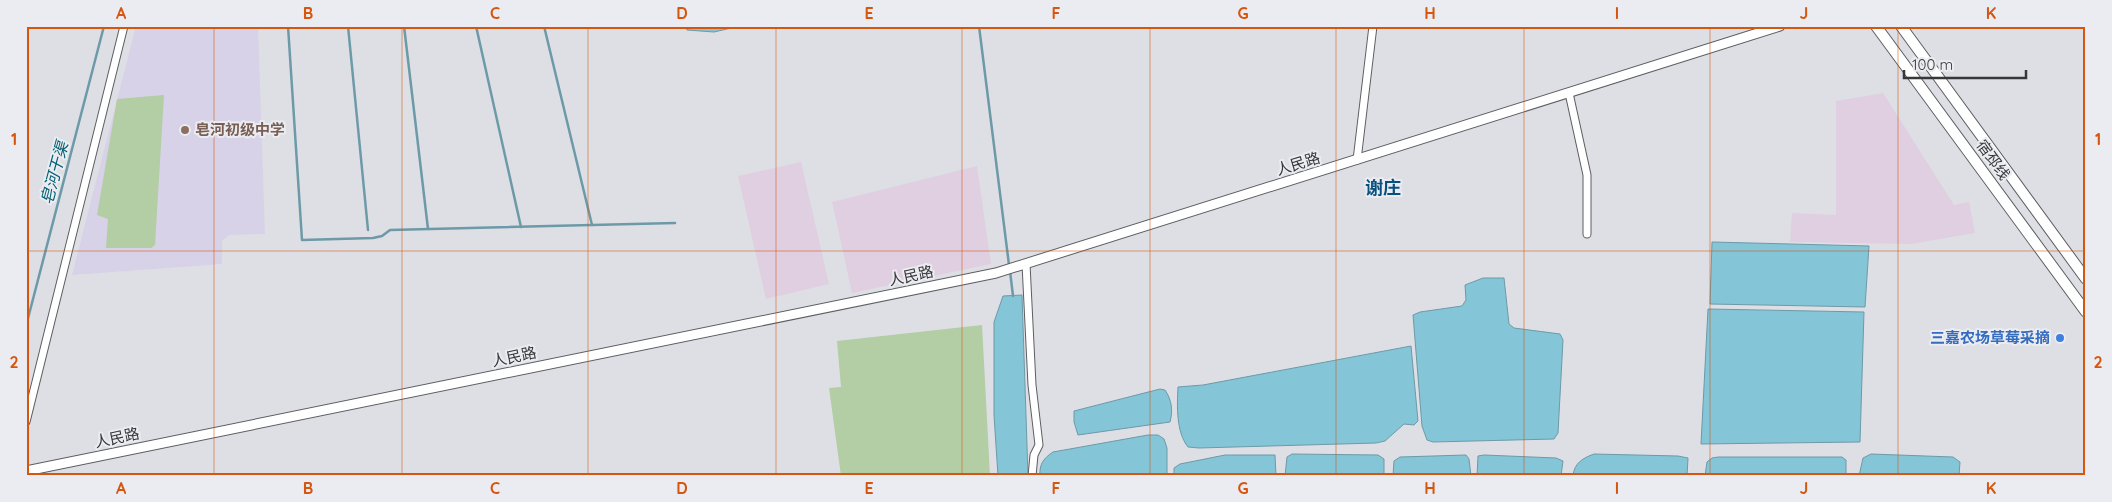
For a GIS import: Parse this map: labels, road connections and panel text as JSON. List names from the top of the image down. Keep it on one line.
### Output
{"streets":{"main road":["宿邳线"],"street":["人民路"]},"districts":["谢庄"],"water":["皂河干渠"],"places":["皂河初级中学","三嘉农场草莓采摘"],"scale_bar":"100 m","grid":{"columns":["A","B","C","D","E","F","G","H","I","J","K"],"rows":["1","2"]}}
